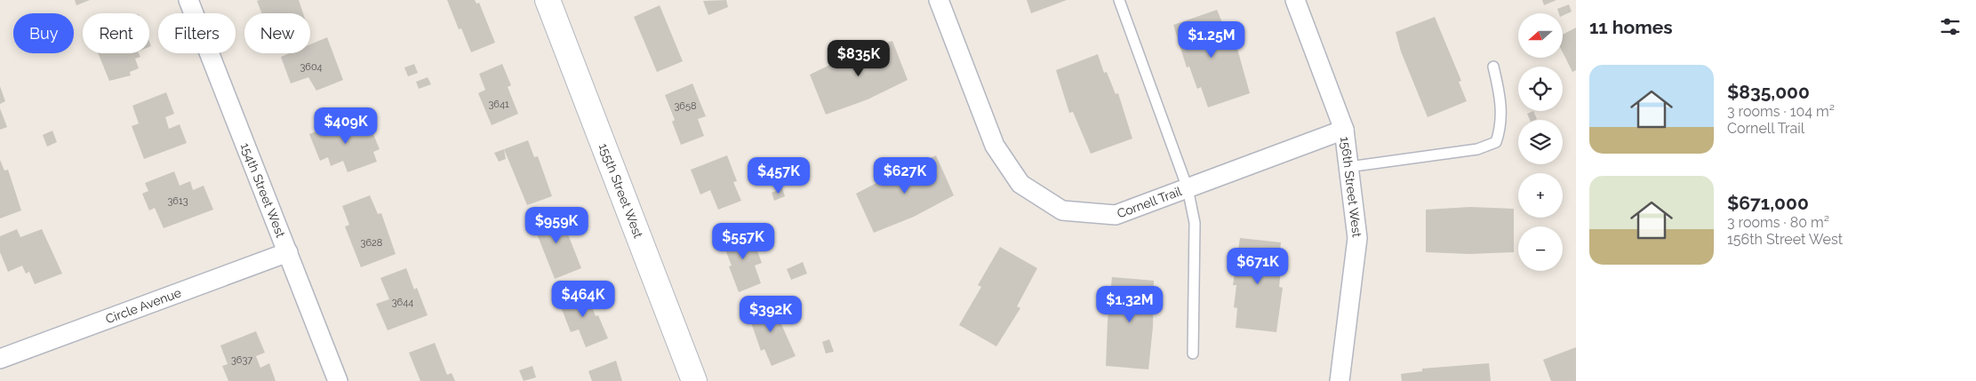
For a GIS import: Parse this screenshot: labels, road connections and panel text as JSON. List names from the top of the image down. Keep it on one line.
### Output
{"streets":{"street":["156th Street West","154th Street West","155th Street West","Cornell Trail","Circle Avenue"]},"crossings":[["156th Street West","Cornell Trail"],["154th Street West","Circle Avenue"]],"house_numbers":["3604","3641","3658","3613","3628","3644","3637"],"north":"left","page":{"heading":"11 homes","map_buttons":["+","−"],"chip":["Buy","Rent","Filters","New"],"price":["$1.25M","$835K","$409K","$457K","$627K","$959K","$557K","$671K","$464K","$1.32M","$392K"],"list":[{"name":"$835,000","note":"3 rooms · 104 m² · Cornell Trail"},{"name":"$671,000","note":"3 rooms · 80 m² · 156th Street West"}]}}
